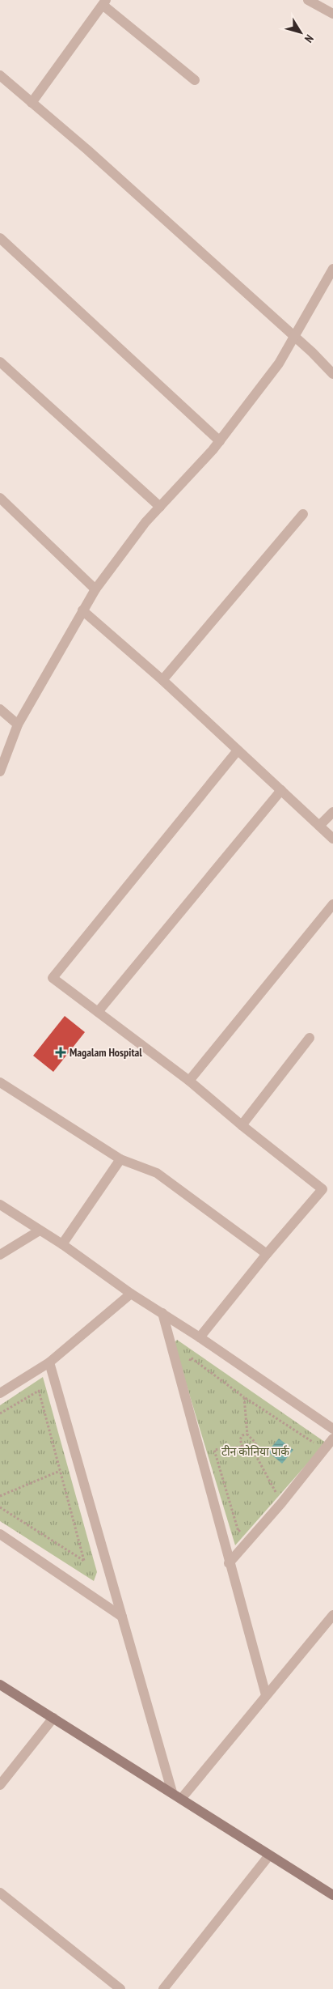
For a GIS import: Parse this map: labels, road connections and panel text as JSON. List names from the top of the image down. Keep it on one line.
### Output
{"parks":["टीन कोनिया पार्क"],"places":{"health":["Magalam Hospital"]},"north":"bottom right"}
